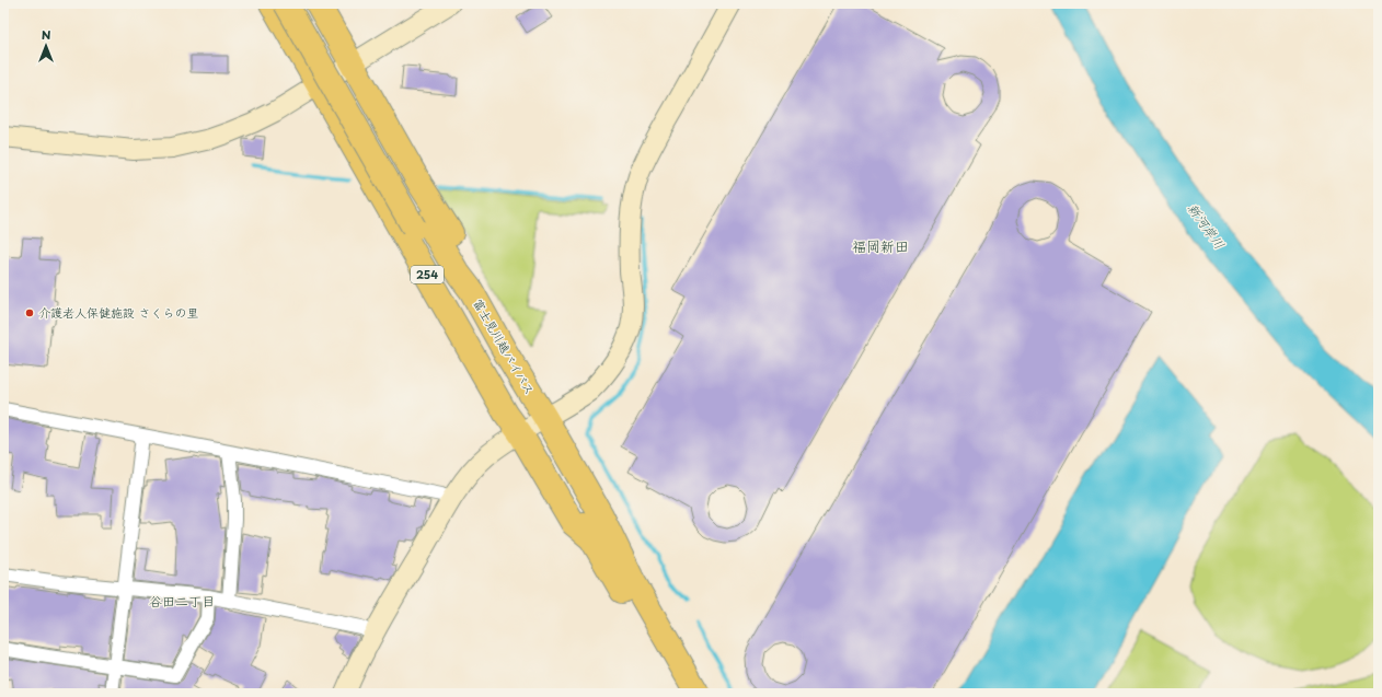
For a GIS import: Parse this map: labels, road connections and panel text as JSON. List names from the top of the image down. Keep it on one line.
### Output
{"streets":{"highway":["254","富士見川越バイパス"]},"crossings":[["254","富士見川越バイパス"]],"districts":["福岡新田","谷田二丁目"],"water":["新河岸川"],"places":["介護老人保健施設 さくらの里"],"north":"top"}
